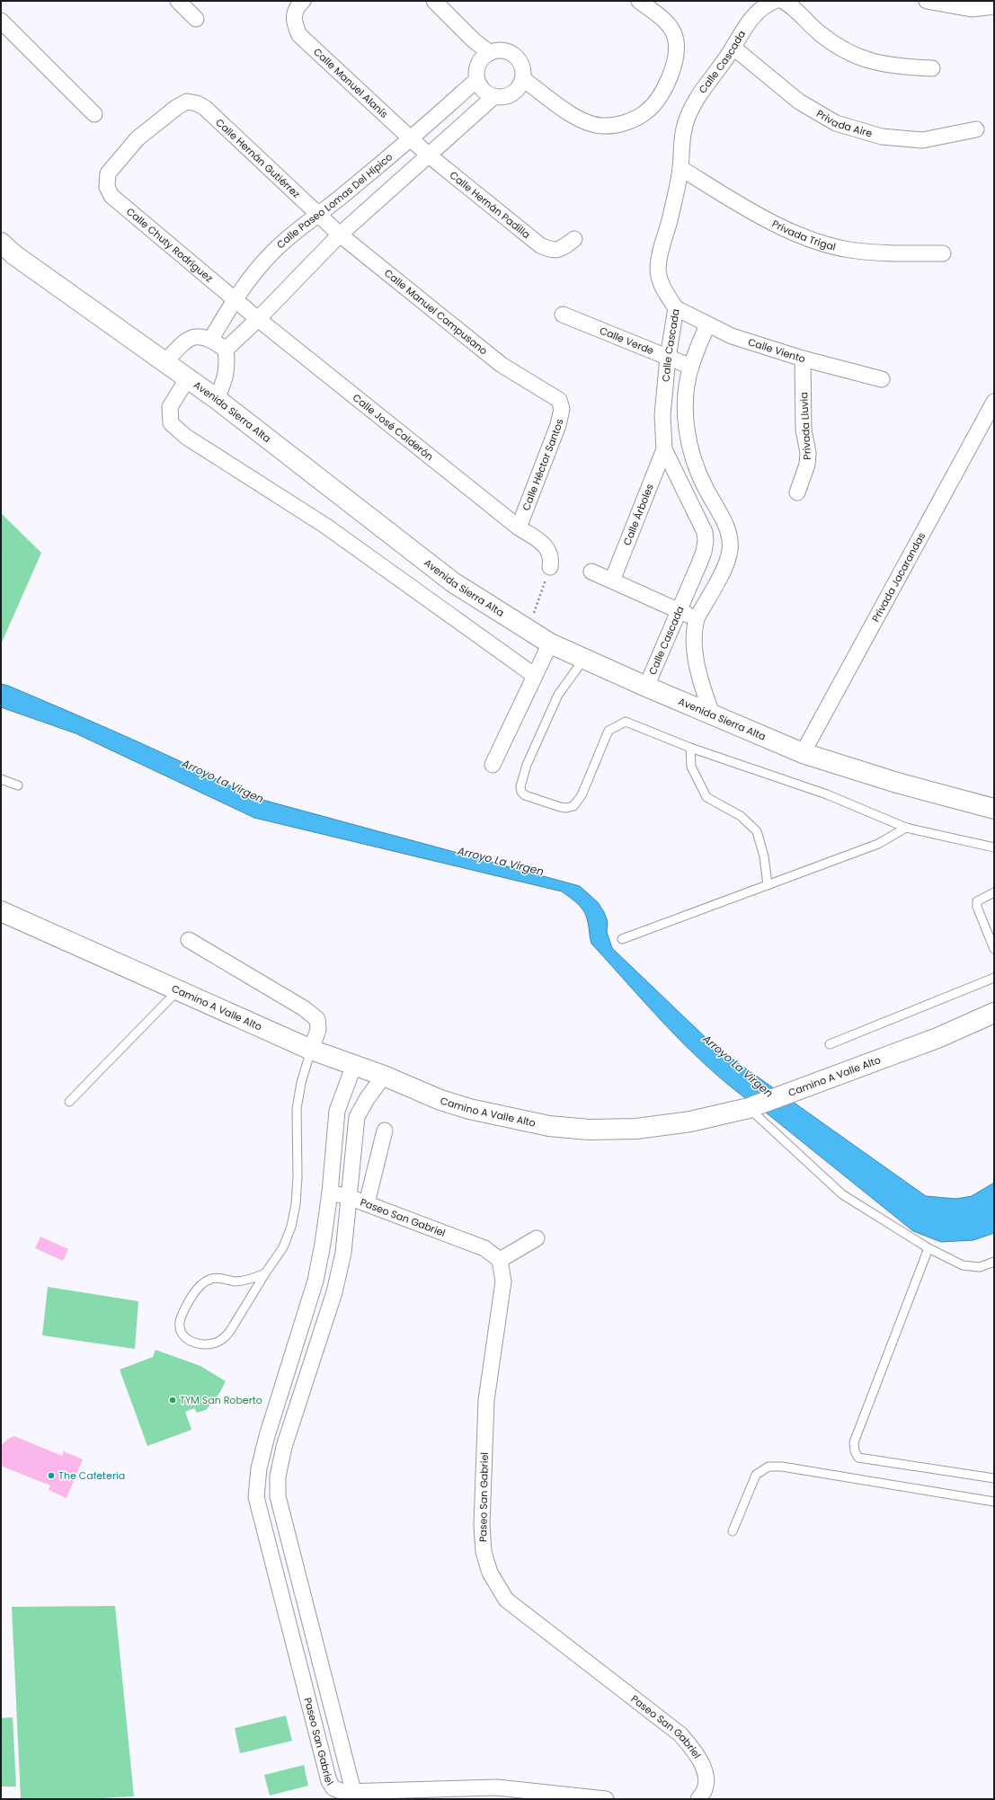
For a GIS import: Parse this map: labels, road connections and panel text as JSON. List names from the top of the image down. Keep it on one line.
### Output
{"streets":{"street":["Calle Cascada","Calle Manuel Alanís","Privada Aire","Calle Hernán Gutiérrez","Calle Paseo Lomas Del Hípico","Calle Hernán Padilla","Privada Trigal","Calle Chuty Rodríguez","Calle Manuel Campusano","Calle Verde","Calle Viento","Avenida Sierra Alta","Privada Lluvia","Calle José Calderón","Calle Héctor Santos","Calle Árboles","Privada Jacarandas","Camino A Valle Alto","Paseo San Gabriel"]},"crossings":[["Calle Cascada","Privada Aire"],["Calle Cascada","Privada Trigal"],["Calle Cascada","Calle Verde"],["Calle Cascada","Calle Viento"],["Calle Cascada","Avenida Sierra Alta"],["Calle Cascada","Calle Árboles"],["Calle Manuel Alanís","Calle Paseo Lomas Del Hípico"],["Calle Manuel Alanís","Calle Hernán Padilla"],["Calle Hernán Gutiérrez","Calle Paseo Lomas Del Hípico"],["Calle Hernán Gutiérrez","Calle Chuty Rodríguez"],["Calle Hernán Gutiérrez","Calle Manuel Campusano"],["Calle Paseo Lomas Del Hípico","Calle Hernán Padilla"],["Calle Paseo Lomas Del Hípico","Calle Chuty Rodríguez"],["Calle Paseo Lomas Del Hípico","Calle Manuel Campusano"],["Calle Paseo Lomas Del Hípico","Calle José Calderón"],["Calle Chuty Rodríguez","Calle José Calderón"],["Calle Manuel Campusano","Calle Héctor Santos"],["Calle Viento","Privada Lluvia"],["Avenida Sierra Alta","Privada Jacarandas"],["Calle José Calderón","Calle Héctor Santos"],["Camino A Valle Alto","Paseo San Gabriel"]],"water":["Arroyo La Virgen"],"places":["TYM San Roberto","The Cafeteria"]}
